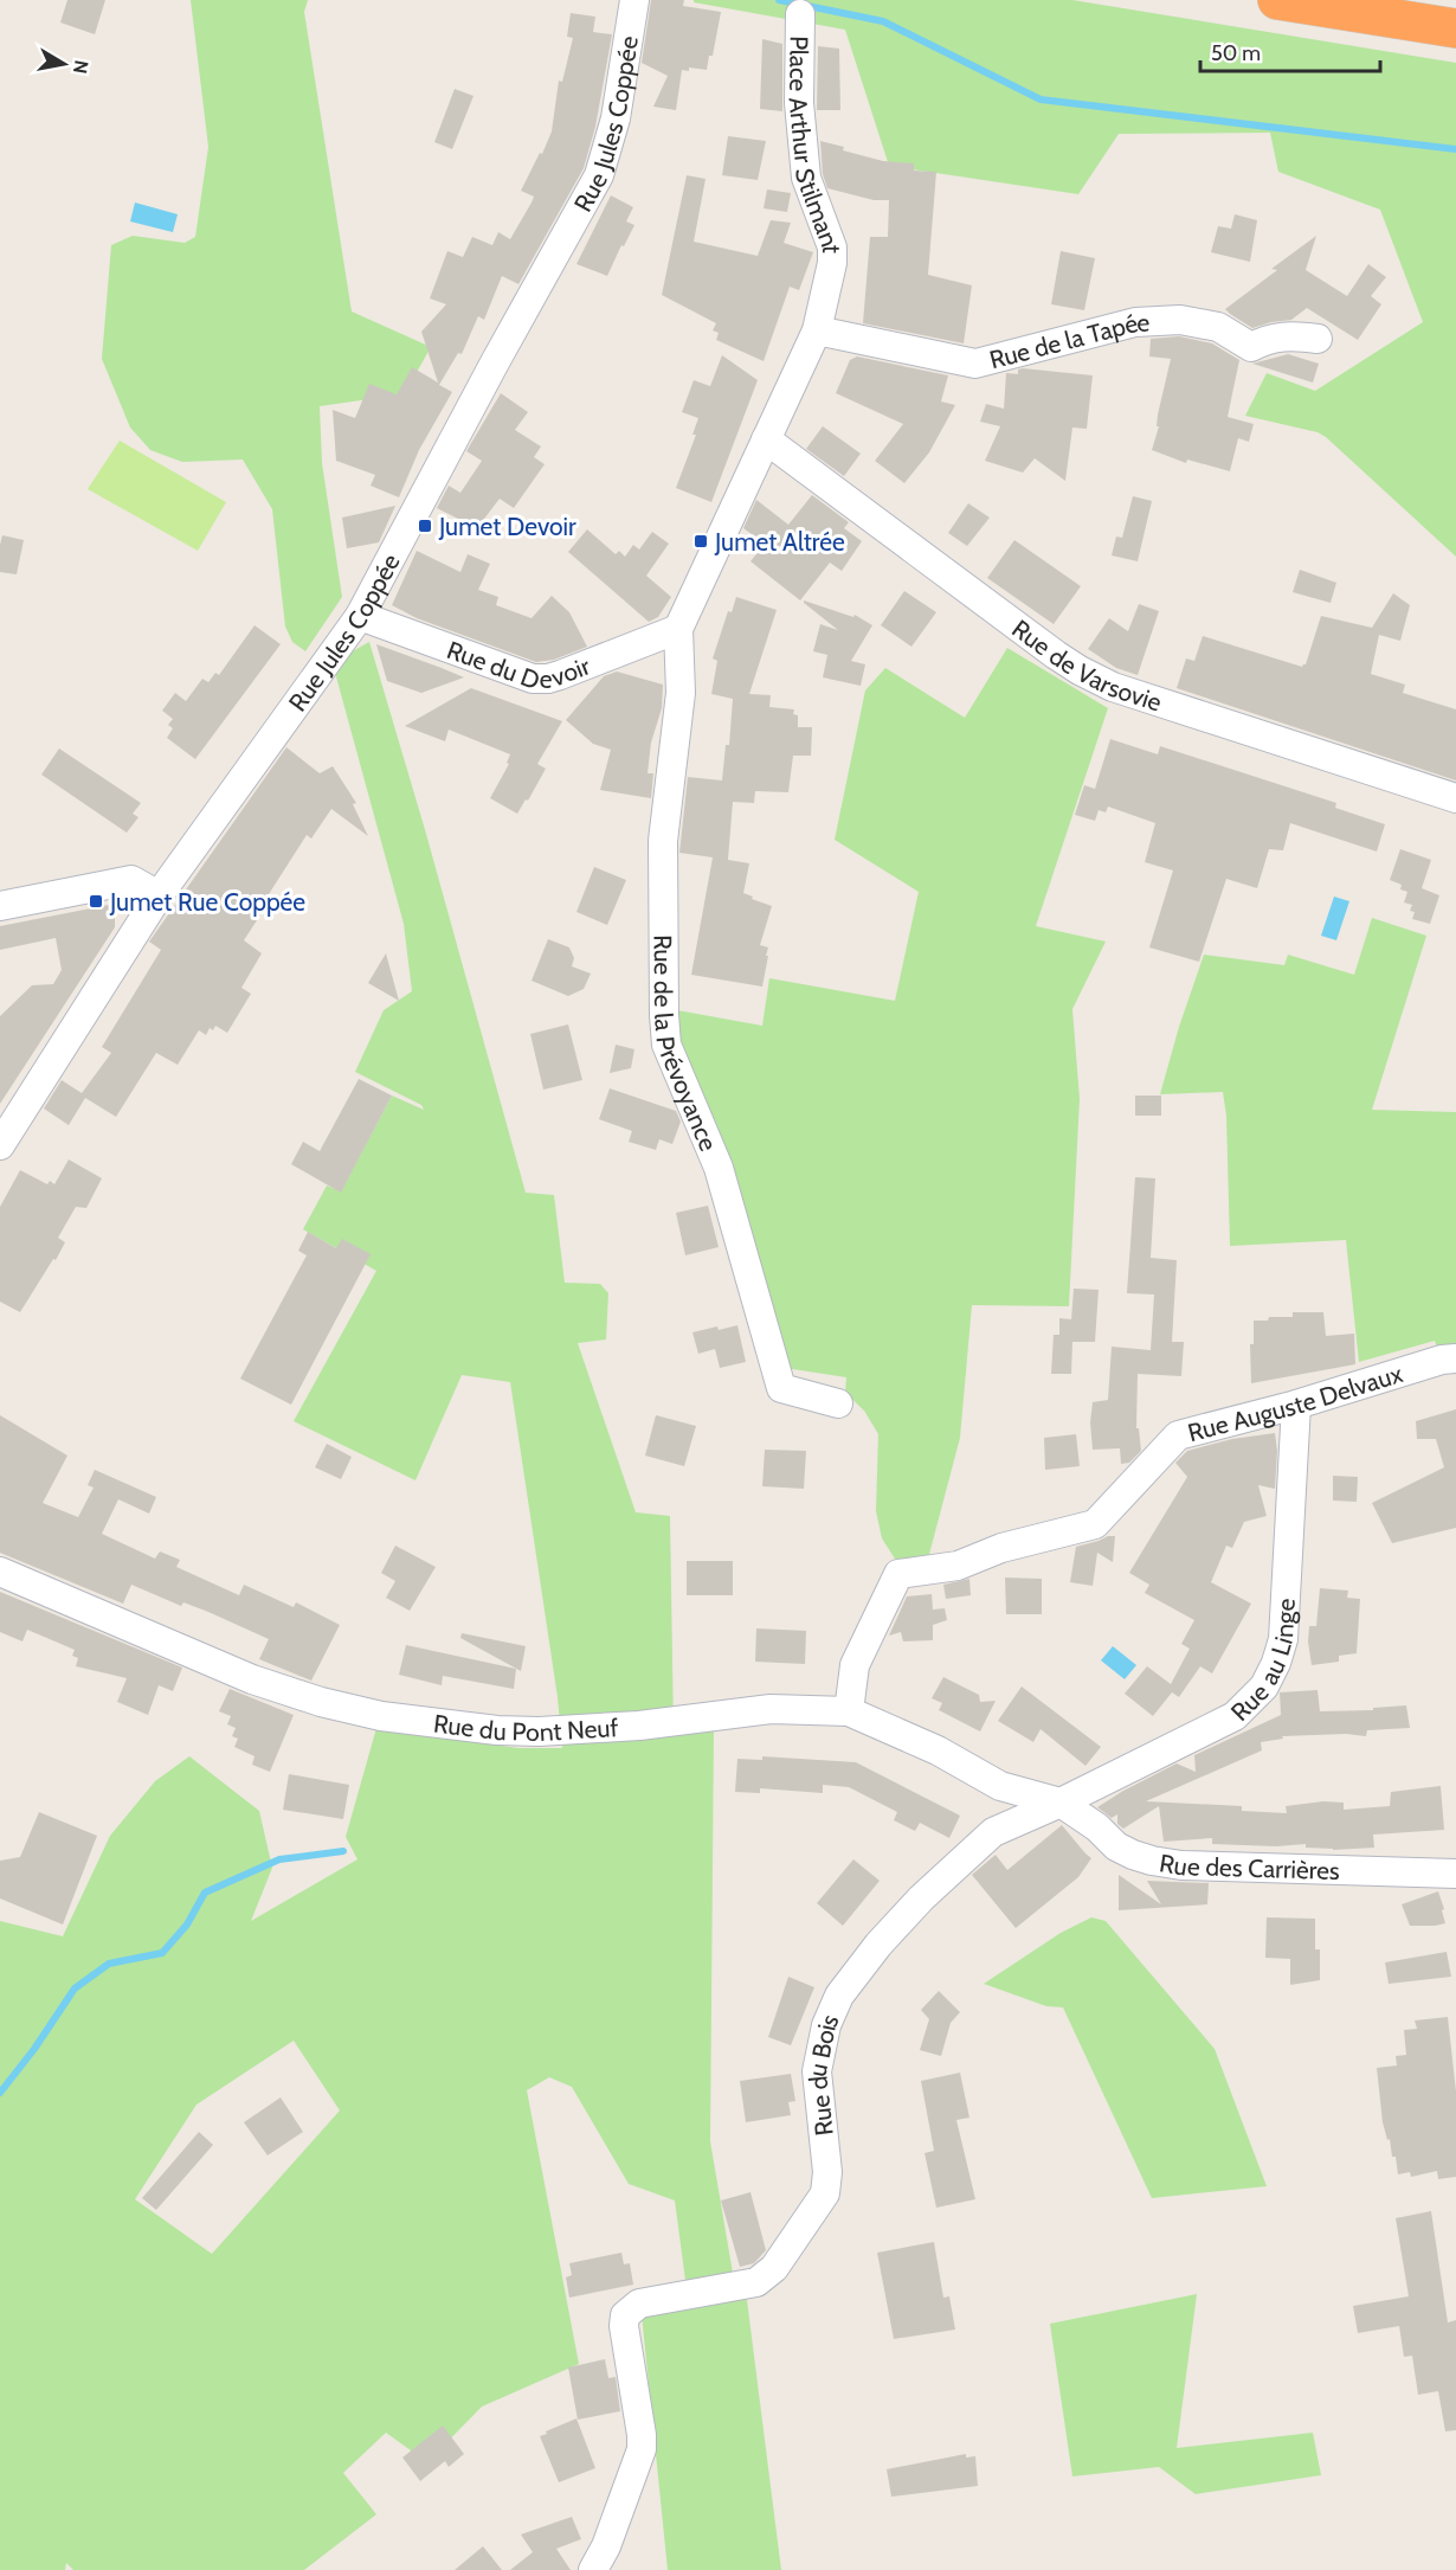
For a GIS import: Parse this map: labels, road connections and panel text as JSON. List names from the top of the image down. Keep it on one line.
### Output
{"streets":{"street":["Rue Jules Coppée","Place Arthur Stilmant","Rue de la Tapée","Rue du Devoir","Rue de Varsovie","Rue de la Prévoyance","Rue Auguste Delvaux","Rue au Linge","Rue du Pont Neuf","Rue des Carrières","Rue du Bois"]},"crossings":[["Rue Jules Coppée","Rue du Devoir"],["Place Arthur Stilmant","Rue de la Tapée"],["Place Arthur Stilmant","Rue du Devoir"],["Place Arthur Stilmant","Rue de Varsovie"],["Place Arthur Stilmant","Rue de la Prévoyance"],["Rue du Devoir","Rue de la Prévoyance"],["Rue Auguste Delvaux","Rue au Linge"],["Rue Auguste Delvaux","Rue du Pont Neuf"],["Rue au Linge","Rue du Pont Neuf"],["Rue au Linge","Rue des Carrières"],["Rue au Linge","Rue du Bois"],["Rue du Pont Neuf","Rue des Carrières"],["Rue du Pont Neuf","Rue du Bois"],["Rue des Carrières","Rue du Bois"]],"places":{"transit":["Jumet Devoir","Jumet Altrée","Jumet Rue Coppée"]},"scale_bar":"50 m","north":"right"}
